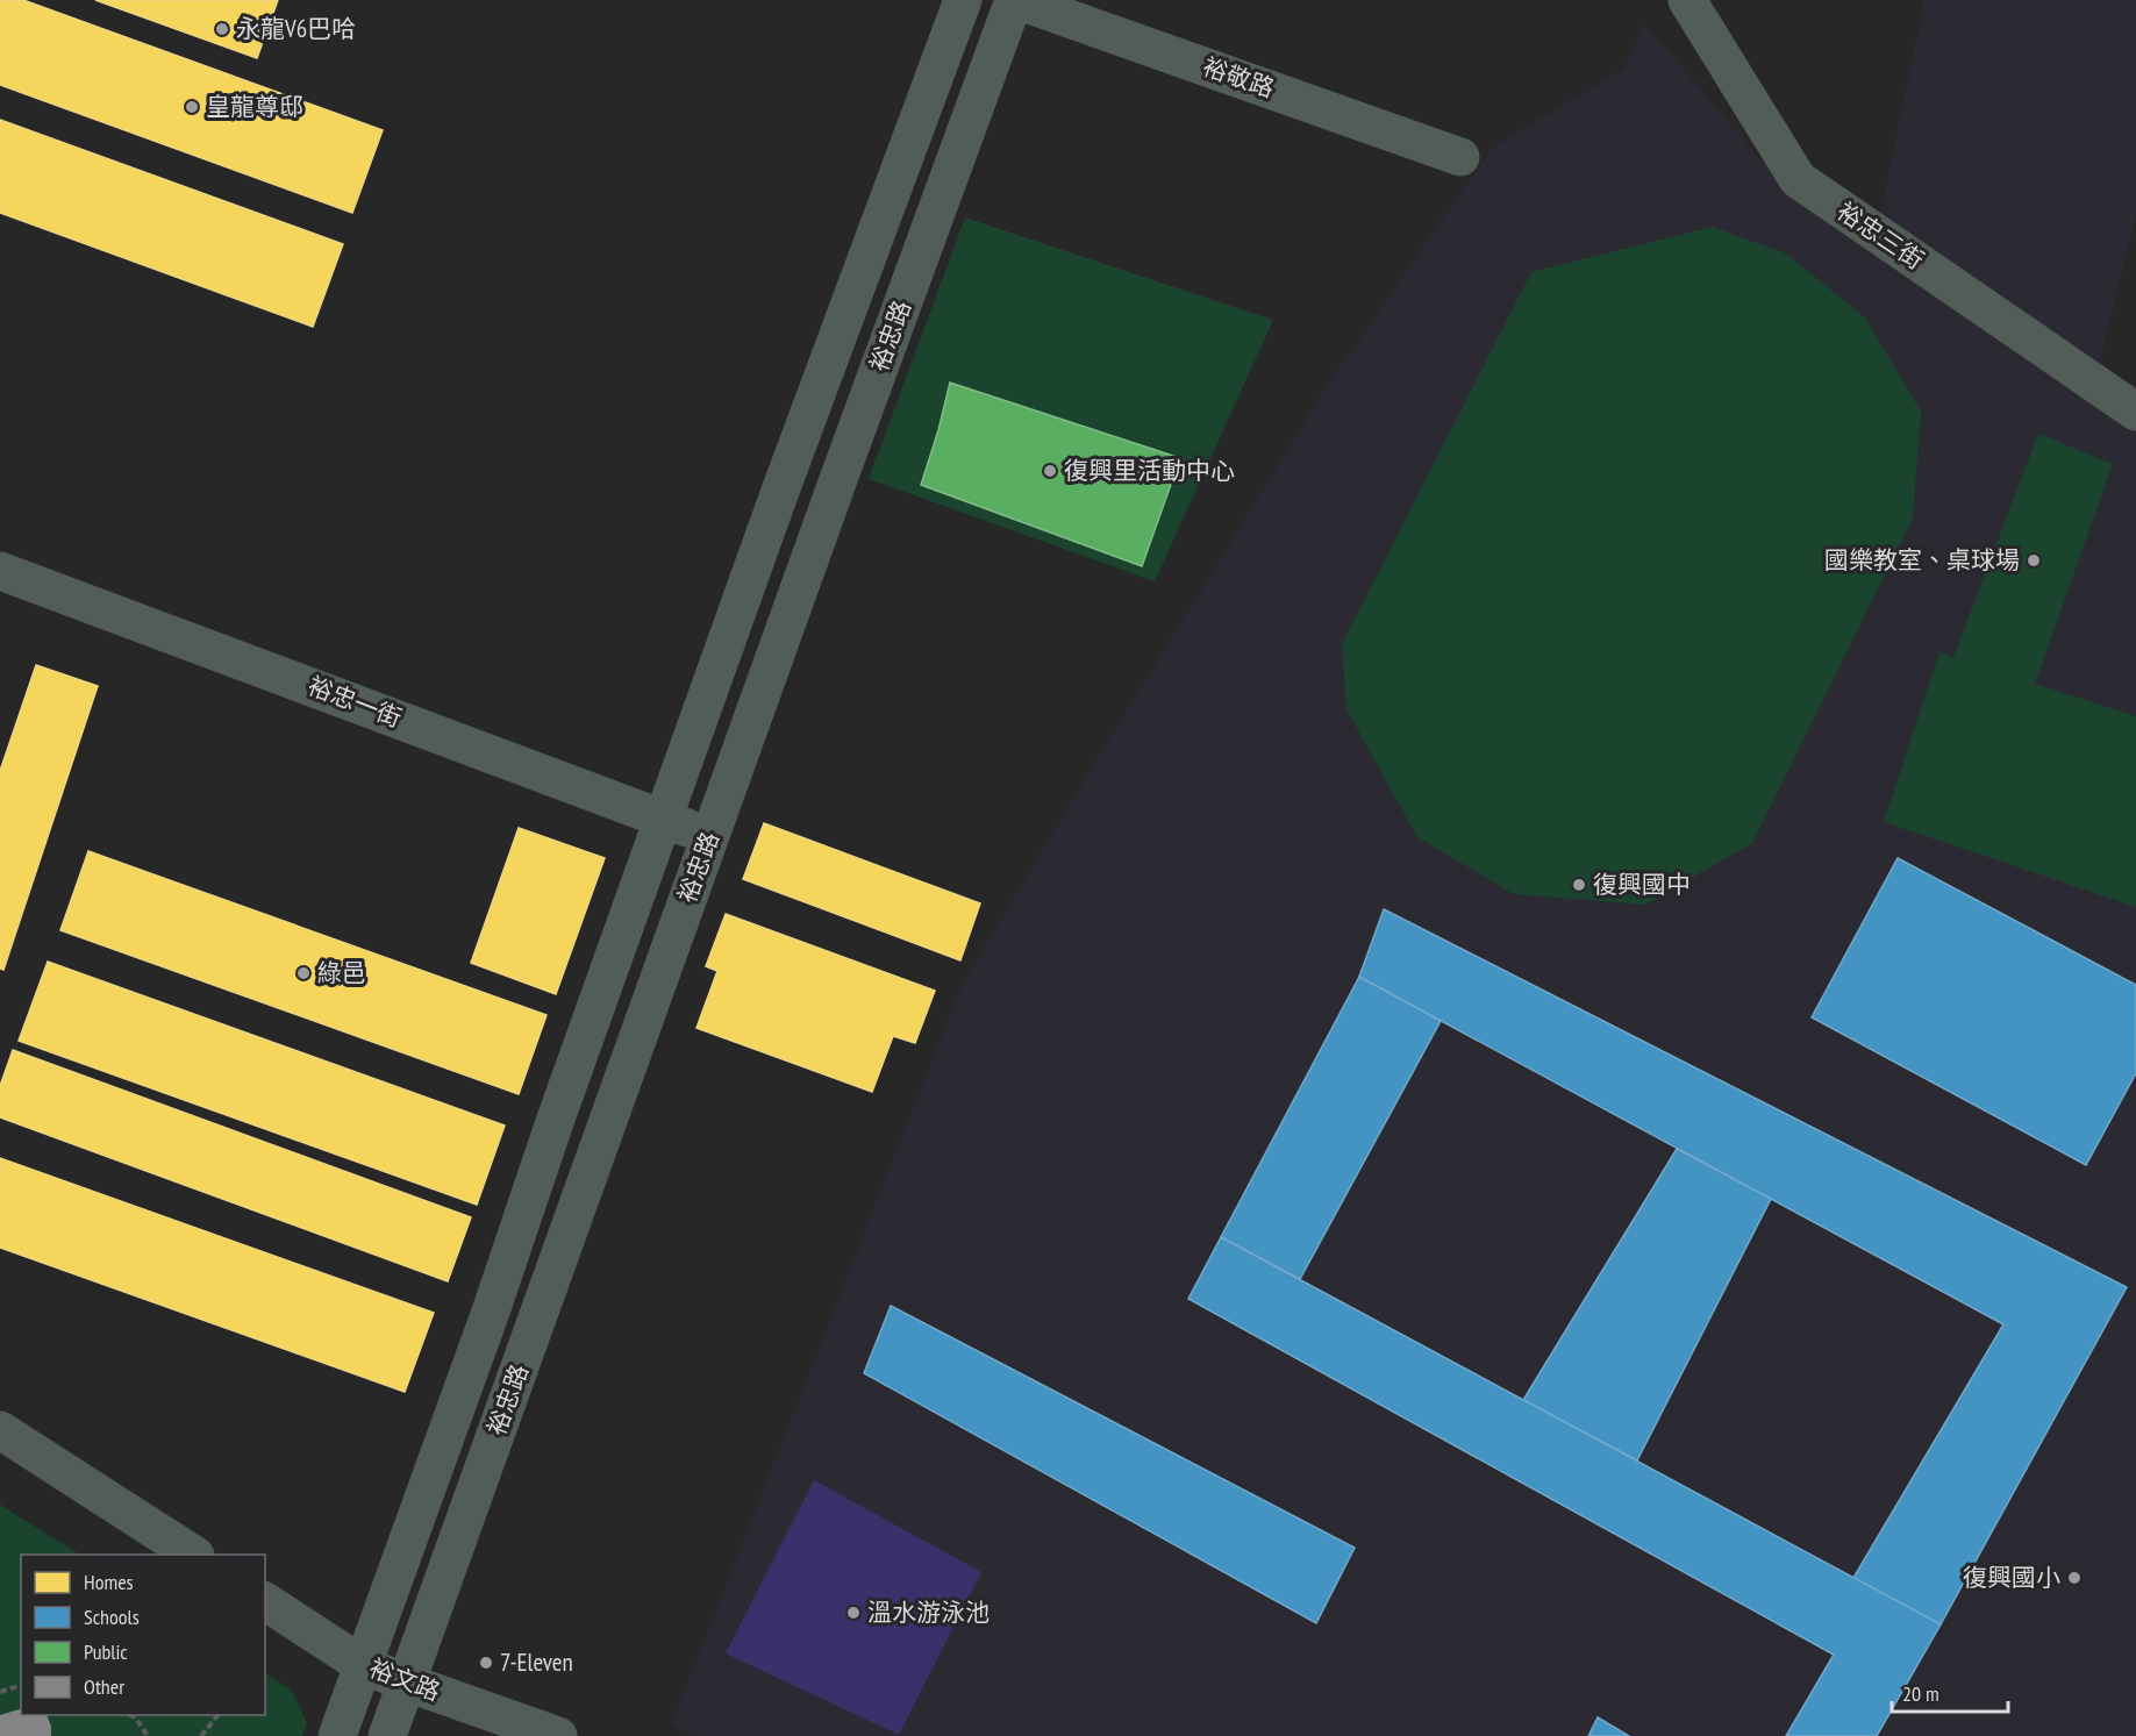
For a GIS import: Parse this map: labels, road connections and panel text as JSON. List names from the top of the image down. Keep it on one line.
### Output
{"streets":{"street":["裕敬路","裕忠三街","裕忠路","裕忠一街","裕文路"]},"crossings":[["裕敬路","裕忠路"],["裕忠路","裕忠一街"],["裕忠路","裕文路"]],"places":["永龍V6巴哈","皇龍尊邸","復興里活動中心","國樂教室、桌球場","復興國中","綠邑","復興國小","溫水游泳池","7-Eleven"],"legend":["Homes","Schools","Public","Other"],"scale_bar":"20 m"}
